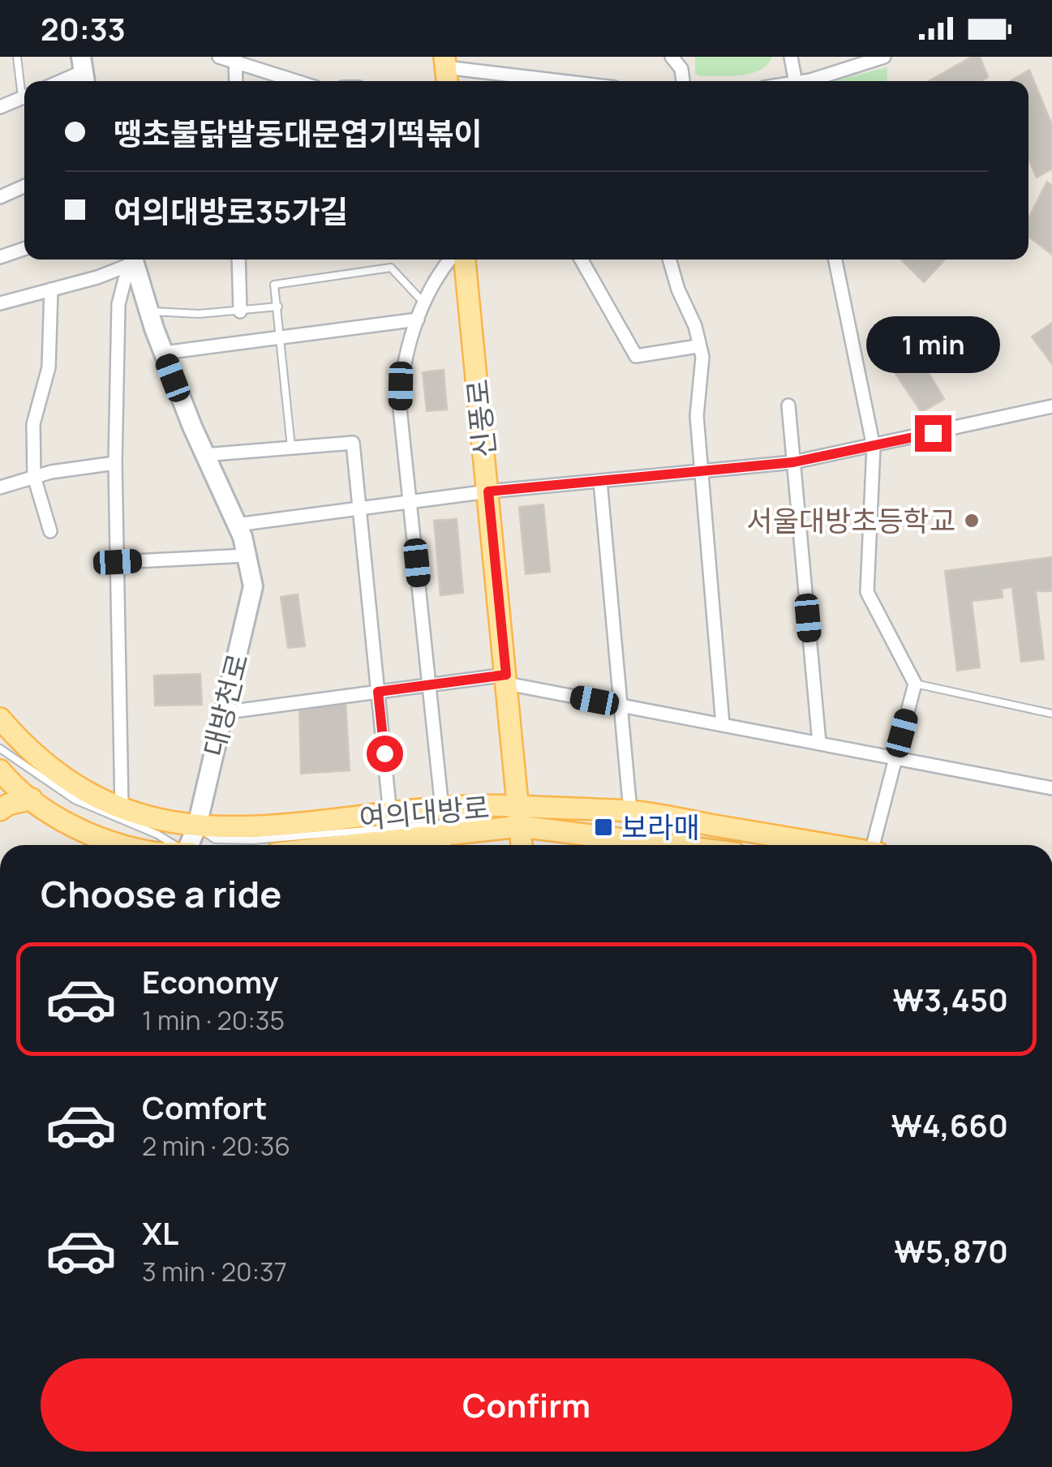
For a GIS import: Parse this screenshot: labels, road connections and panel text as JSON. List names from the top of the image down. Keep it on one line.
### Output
{"streets":{"main road":["신풍로","대방천로","여의대방로"]},"crossings":[["신풍로","여의대방로"],["대방천로","여의대방로"]],"places":{"other":["서울대방초등학교"],"transit":["보라매"]},"page":{"status":"20:33","banner":["땡초불닭발동대문엽기떡볶이","여의대방로35가길"],"bubble":"1 min","heading":"Choose a ride","list":[{"name":"Economy","note":"1 min · 20:35","value":"₩3,450"},{"name":"Comfort","note":"2 min · 20:36","value":"₩4,660"},{"name":"XL","note":"3 min · 20:37","value":"₩5,870"}],"buttons":"Confirm"}}
